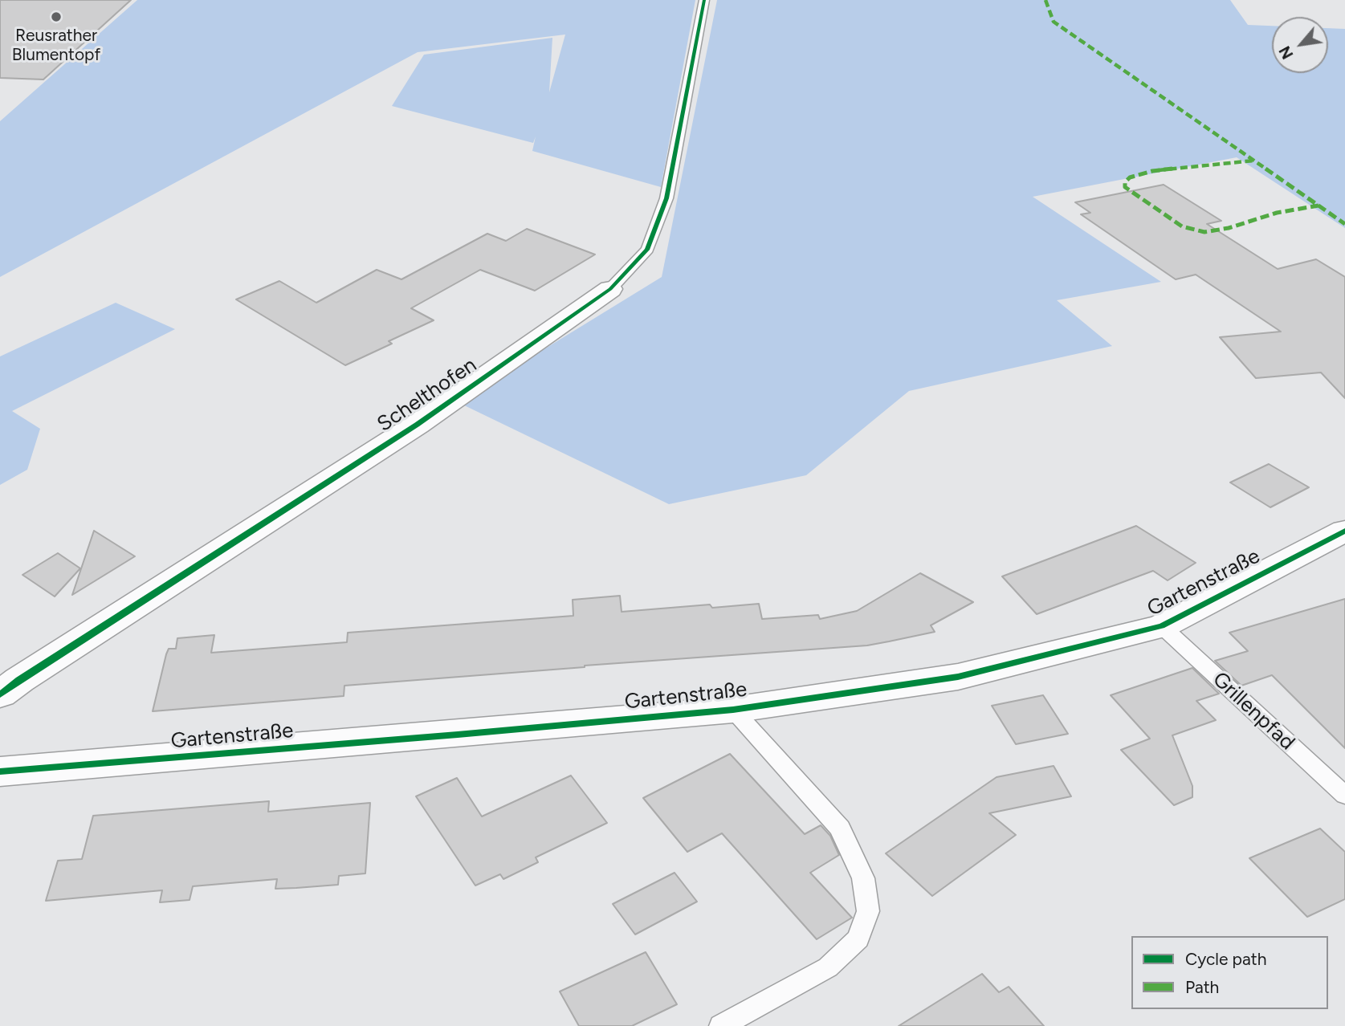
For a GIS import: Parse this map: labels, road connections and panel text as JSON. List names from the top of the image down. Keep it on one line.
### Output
{"streets":{"street":["Schelthofen","Gartenstraße"],"lane":["Grillenpfad"]},"crossings":[["Gartenstraße","Grillenpfad"]],"places":["Reusrather Blumentopf"],"legend":["Cycle path","Path"],"north":"bottom left"}
